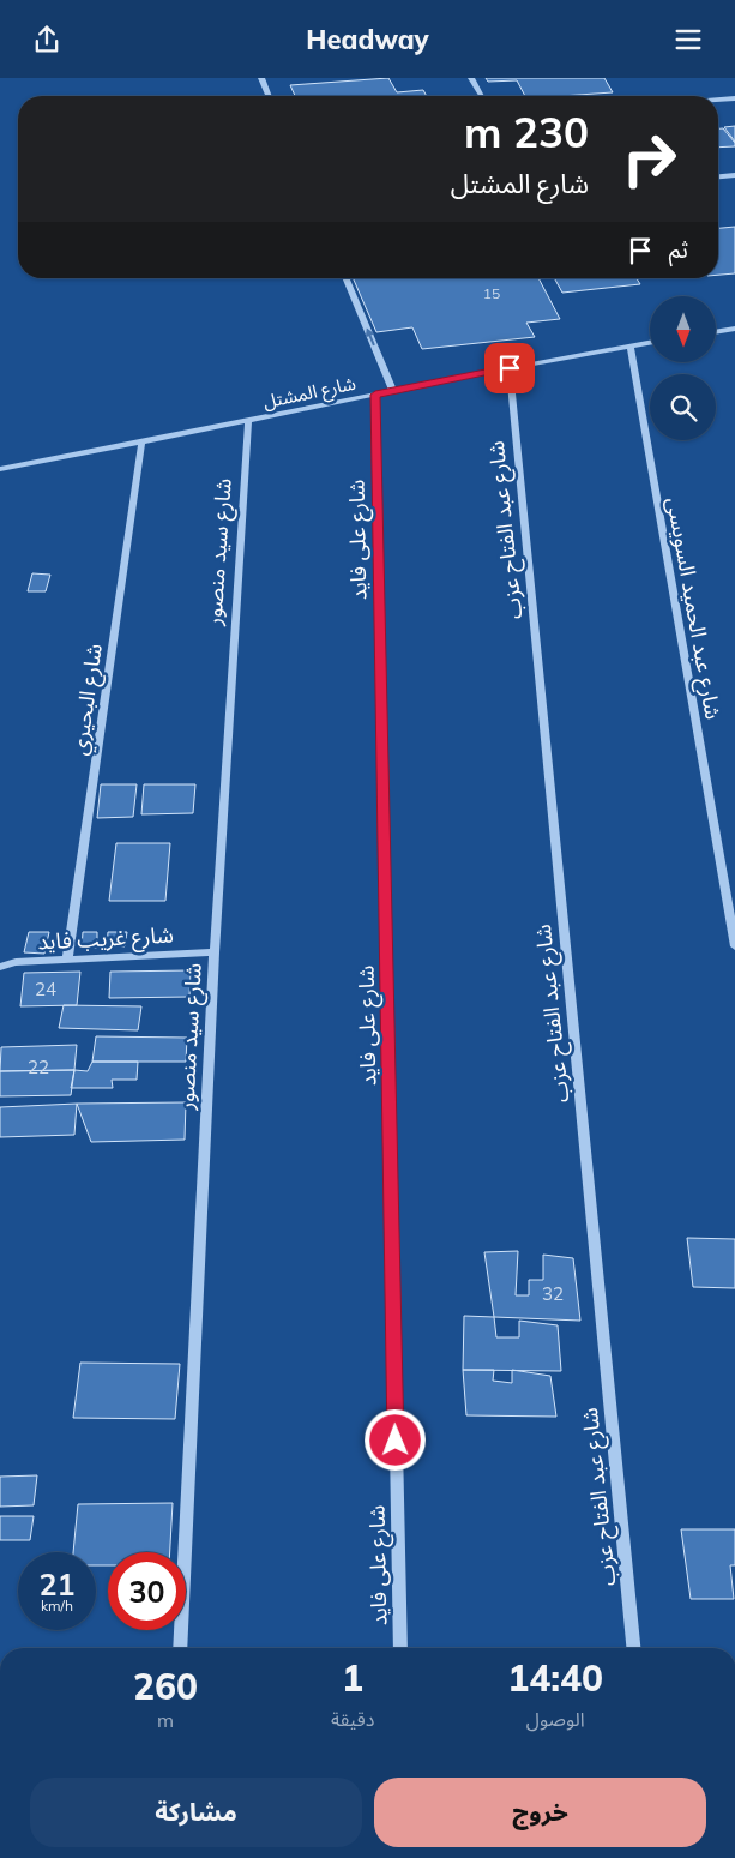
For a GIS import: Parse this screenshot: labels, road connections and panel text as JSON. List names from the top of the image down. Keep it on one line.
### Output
{"streets":{"street":["شارع المشتل","شارع عبد الفتاح عزب","شارع على فايد","شارع سيد منصور","شارع عبد الحميد السويسى","شارع البحيري","شارع غريب فايد"]},"crossings":[["شارع المشتل","شارع عبد الفتاح عزب"],["شارع المشتل","شارع على فايد"],["شارع المشتل","شارع سيد منصور"],["شارع المشتل","شارع عبد الحميد السويسى"],["شارع المشتل","شارع البحيري"],["شارع سيد منصور","شارع غريب فايد"],["شارع البحيري","شارع غريب فايد"]],"house_numbers":["15","24","22","32"],"north":"bottom","page":{"header":"Headway","turn":["230 m","شارع المشتل"],"then":"ثم","speed":"21 km/h","limit":"30","eta":["14:40","الوصول","1","دقيقة","260","m"],"buttons":["خروج","مشاركة"]}}
